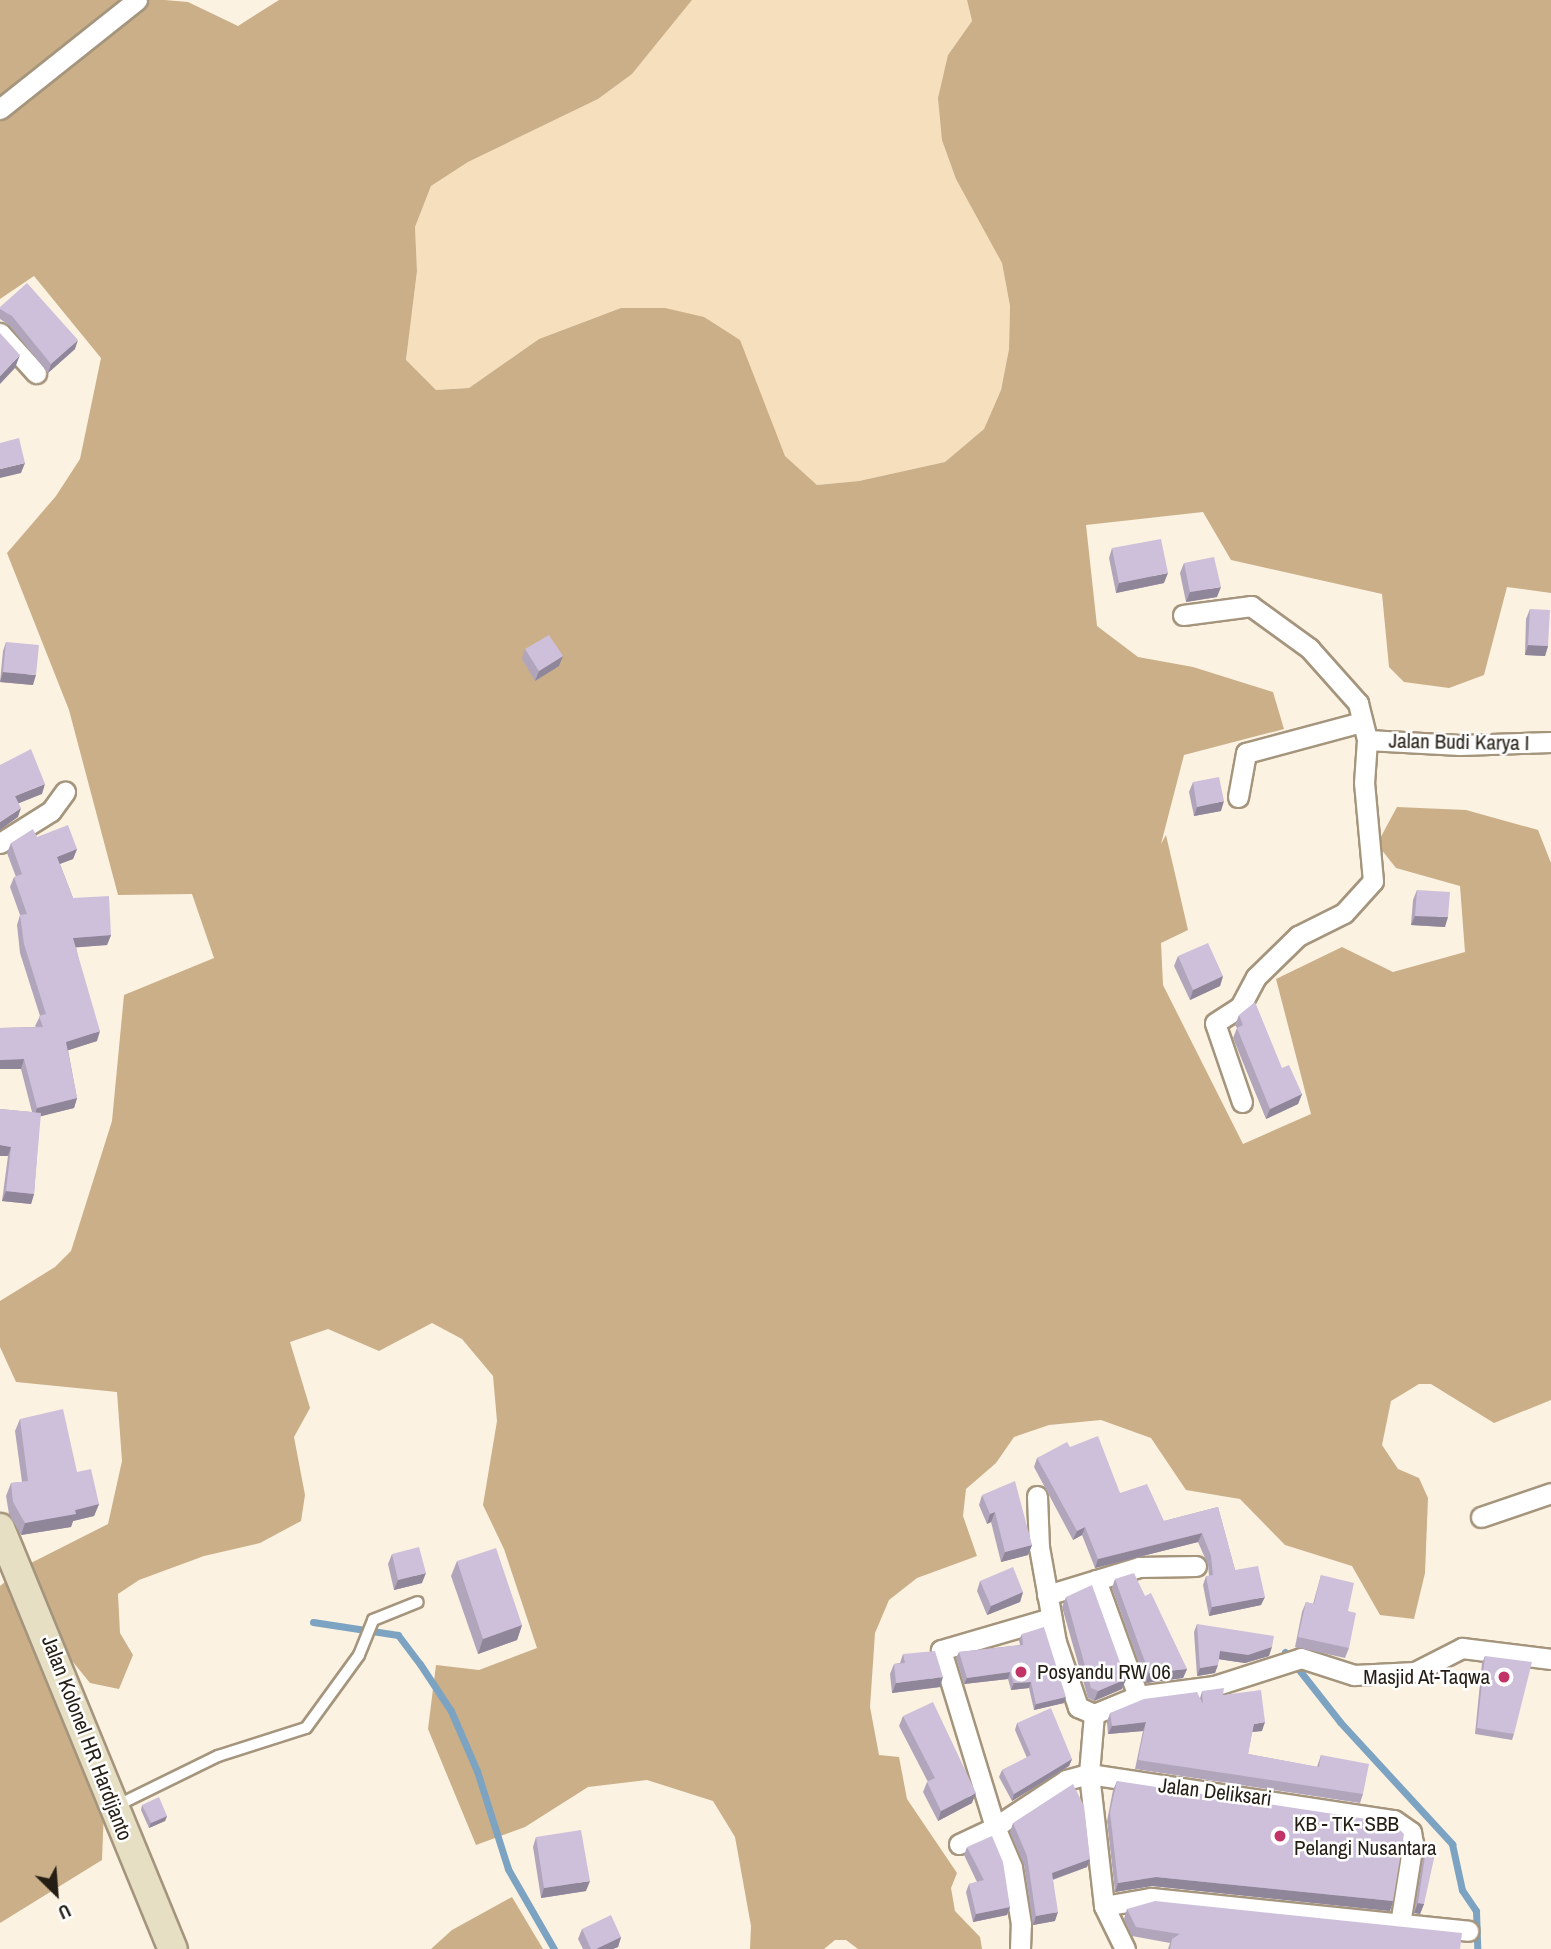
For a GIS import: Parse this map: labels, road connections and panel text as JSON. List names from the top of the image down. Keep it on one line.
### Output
{"streets":{"main road":["Jalan Kolonel HR Hardijanto"],"street":["Jalan Budi Karya I","Jalan Deliksari"]},"places":["Posyandu RW 06","Masjid At-Taqwa","KB - TK- SBB Pelangi Nusantara"],"north":"bottom right"}
